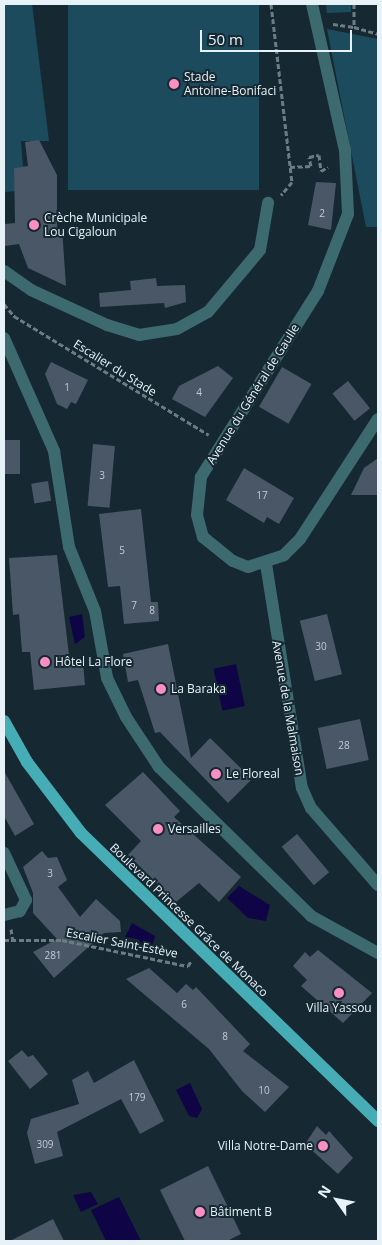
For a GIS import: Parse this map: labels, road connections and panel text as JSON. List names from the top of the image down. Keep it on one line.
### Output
{"streets":{"main road":["Boulevard Princesse Grâce de Monaco"],"street":["Avenue du Général de Gaulle","Avenue de la Malmaison"],"path":["Escalier du Stade","Escalier Saint-Estève"]},"crossings":[["Escalier du Stade","Avenue du Général de Gaulle"],["Avenue du Général de Gaulle","Avenue de la Malmaison"],["Boulevard Princesse Grâce de Monaco","Escalier Saint-Estève"]],"places":["Stade Antoine-Bonifaci","Crèche Municipale Lou Cigaloun","Hôtel La Flore","La Baraka","Le Floreal","Versailles","Villa Yassou","Villa Notre-Dame","Bâtiment B"],"house_numbers":["2","1","4","3","17","5","7","8","30","28","3","281","6","8","10","179","309"],"scale_bar":"50 m","north":"top left"}
